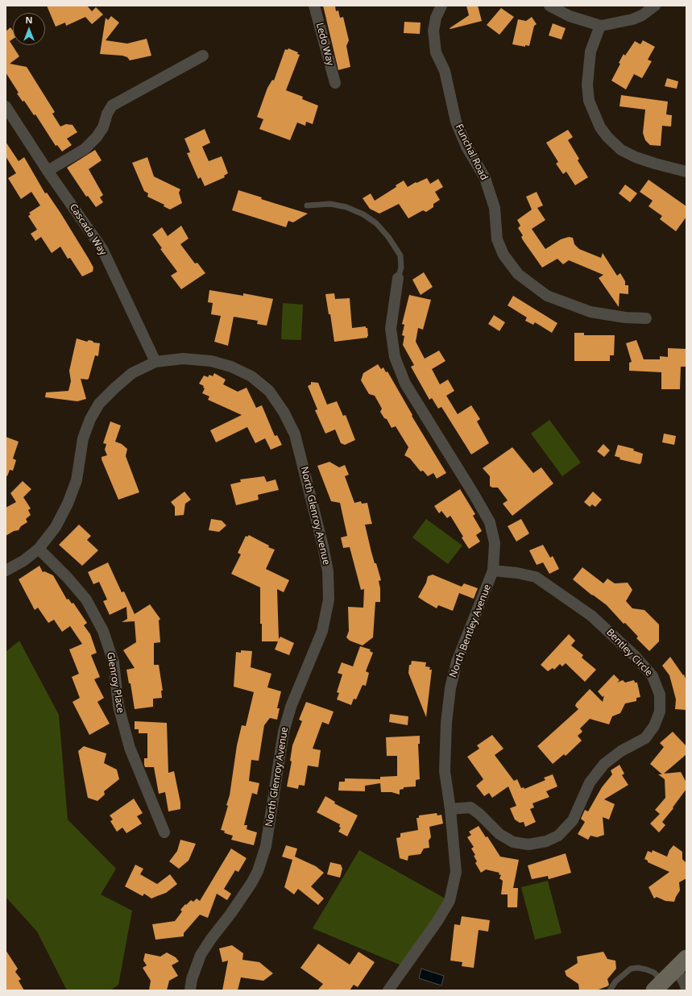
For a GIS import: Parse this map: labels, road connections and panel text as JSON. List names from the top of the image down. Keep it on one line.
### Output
{"streets":{"street":["Ledo Way","Funchal Road","Cascada Way","North Glenroy Avenue","North Bentley Avenue","Bentley Circle","Glenroy Place"]},"crossings":[["Cascada Way","North Glenroy Avenue"],["North Glenroy Avenue","Glenroy Place"],["North Bentley Avenue","Bentley Circle"]],"north":"top"}
